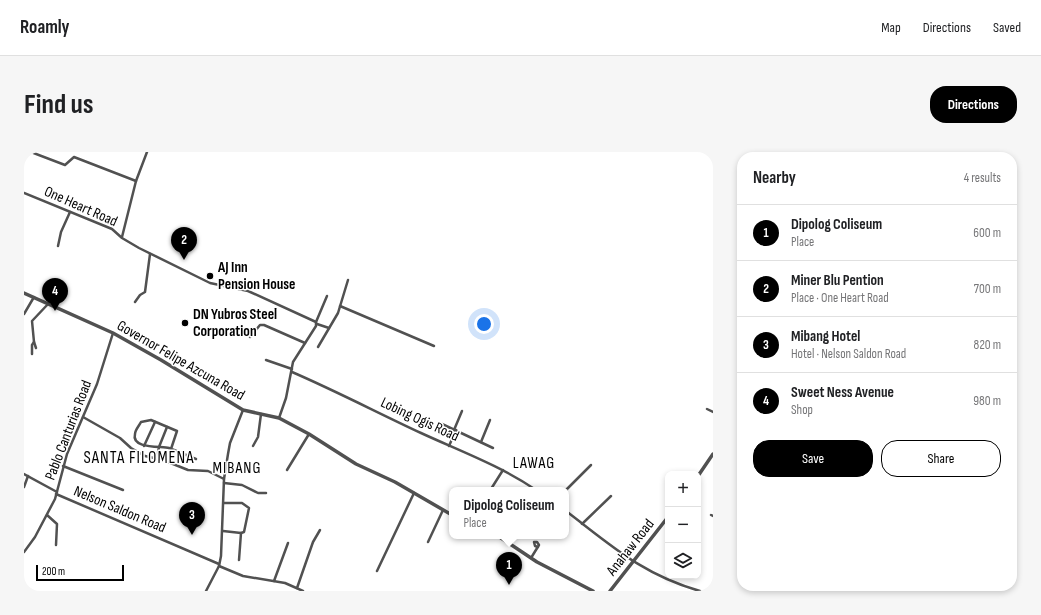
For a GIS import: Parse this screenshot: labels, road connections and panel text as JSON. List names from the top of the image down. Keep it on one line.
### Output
{"streets":{"street":["One Heart Road","Governor Felipe Azcuna Road","Lobing Ogis Road","Pablo Canturias Road","Nelson Saldon Road","Anahaw Road"]},"crossings":[["Governor Felipe Azcuna Road","Pablo Canturias Road"],["Pablo Canturias Road","Nelson Saldon Road"]],"districts":["SANTA FILOMENA","LAWAG","MIBANG"],"places":["AJ Inn Pension House","DN Yubros Steel Corporation"],"scale_bar":"200 m","page":{"header":"Roamly","nav":["Map","Directions","Saved"],"buttons":["Directions",["Save","Share"]],"title":"Find us","heading":["Nearby","4 results"],"list":[{"mark":"1","name":"Dipolog Coliseum","note":"Place","value":"600 m"},{"mark":"2","name":"Miner Blu Pention","note":"Place · One Heart Road","value":"700 m"},{"mark":"3","name":"Mibang Hotel","note":"Hotel · Nelson Saldon Road","value":"820 m"},{"mark":"4","name":"Sweet Ness Avenue","note":"Shop","value":"980 m"}],"pins":["2","4","3","1"],"map_buttons":["+","−"],"popup":["Dipolog Coliseum","Place"],"scale":"200 m"}}
